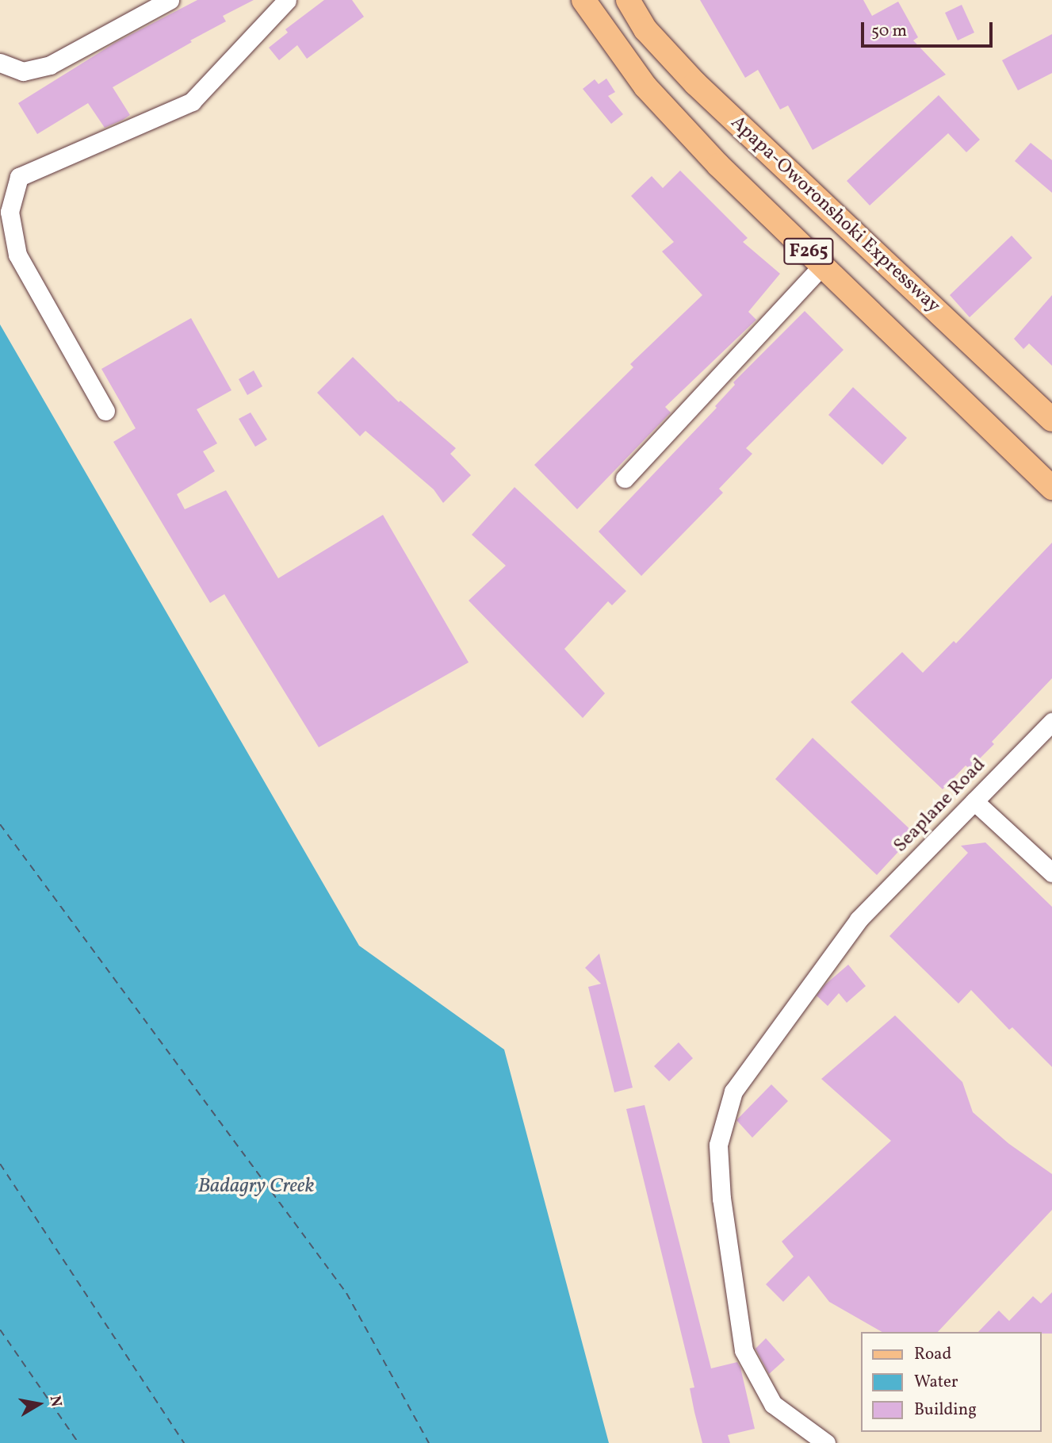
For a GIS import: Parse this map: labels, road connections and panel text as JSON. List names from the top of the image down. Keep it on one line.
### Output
{"streets":{"main road":["Apapa-Oworonshoki Expressway","F265"],"street":["Seaplane Road"]},"water":["Badagry Creek"],"legend":["Road","Water","Building"],"scale_bar":"50 m","north":"right"}
